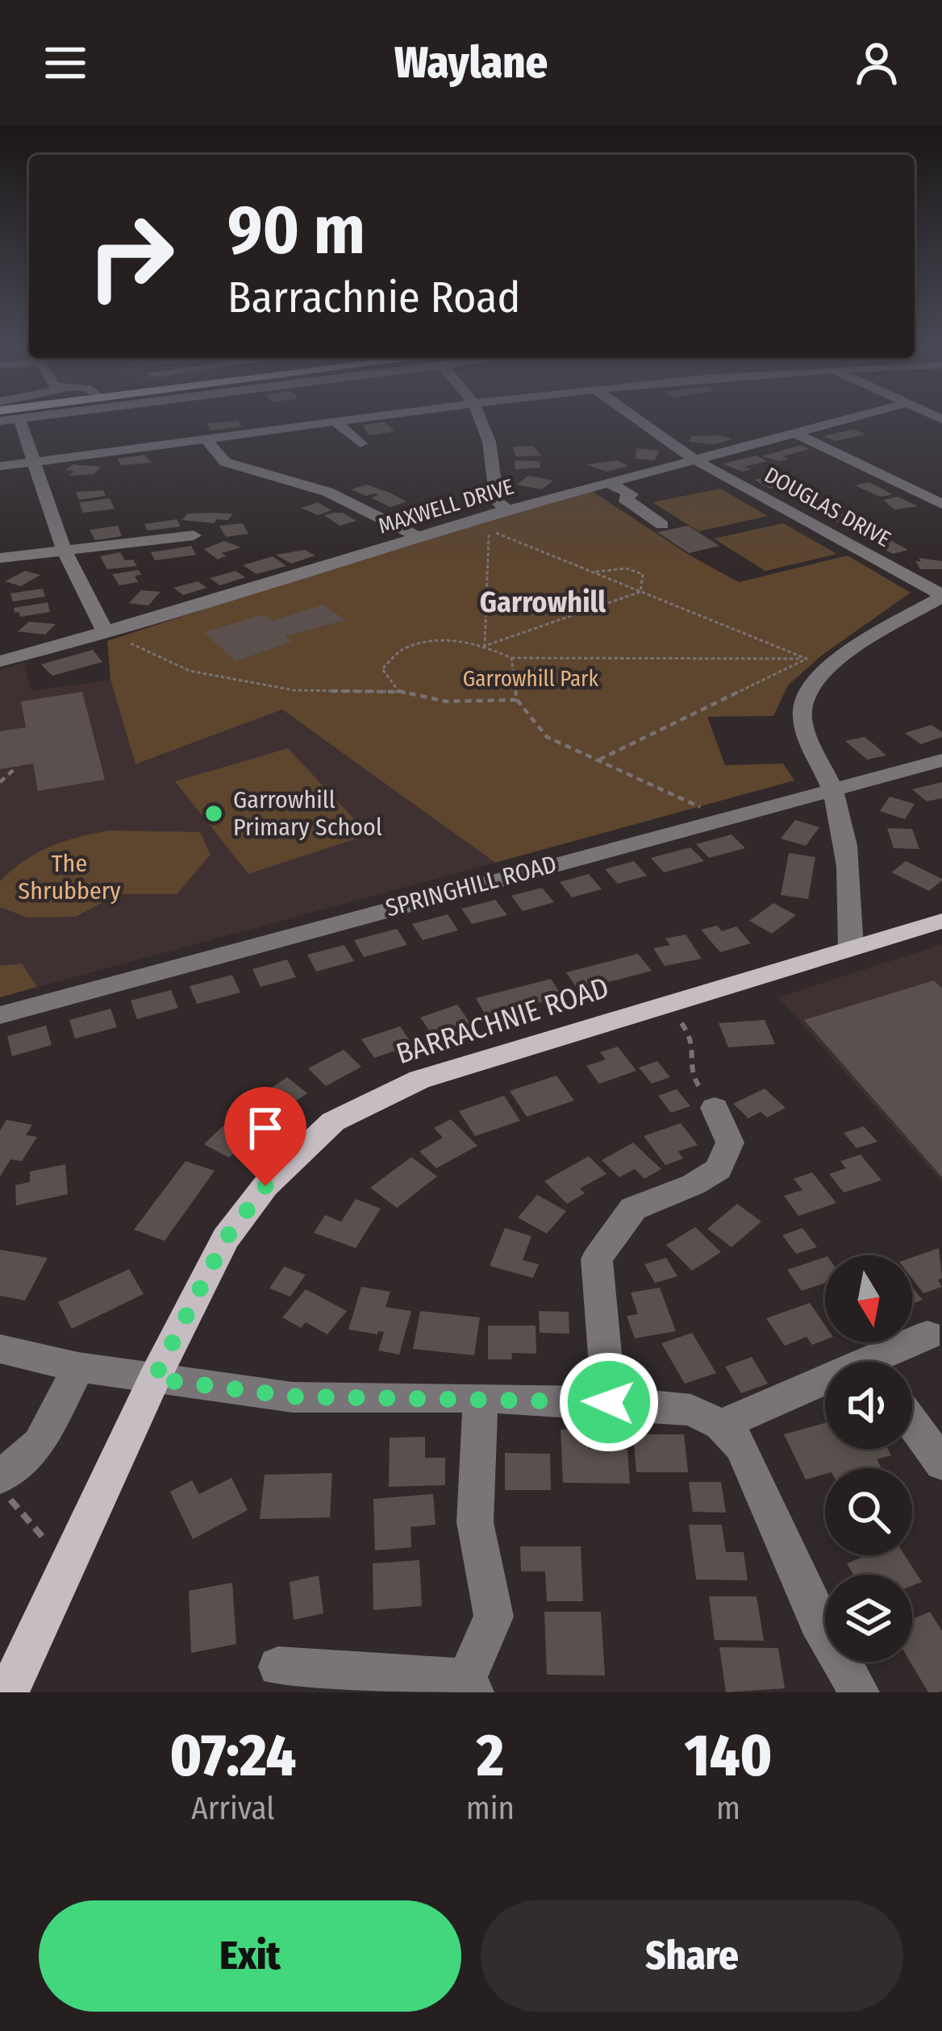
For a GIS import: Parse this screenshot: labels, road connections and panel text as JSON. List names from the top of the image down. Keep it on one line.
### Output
{"streets":{"main road":["BARRACHNIE ROAD"],"street":["MAXWELL DRIVE","DOUGLAS DRIVE","SPRINGHILL ROAD"]},"crossings":[["MAXWELL DRIVE","DOUGLAS DRIVE"]],"districts":["Garrowhill"],"parks":["Garrowhill Park","The Shrubbery"],"places":["Garrowhill Primary School"],"north":"bottom","page":{"header":"Waylane","turn":["90 m","Barrachnie Road"],"eta":["07:24","Arrival","2","min","140","m"],"buttons":["Exit","Share"]}}
